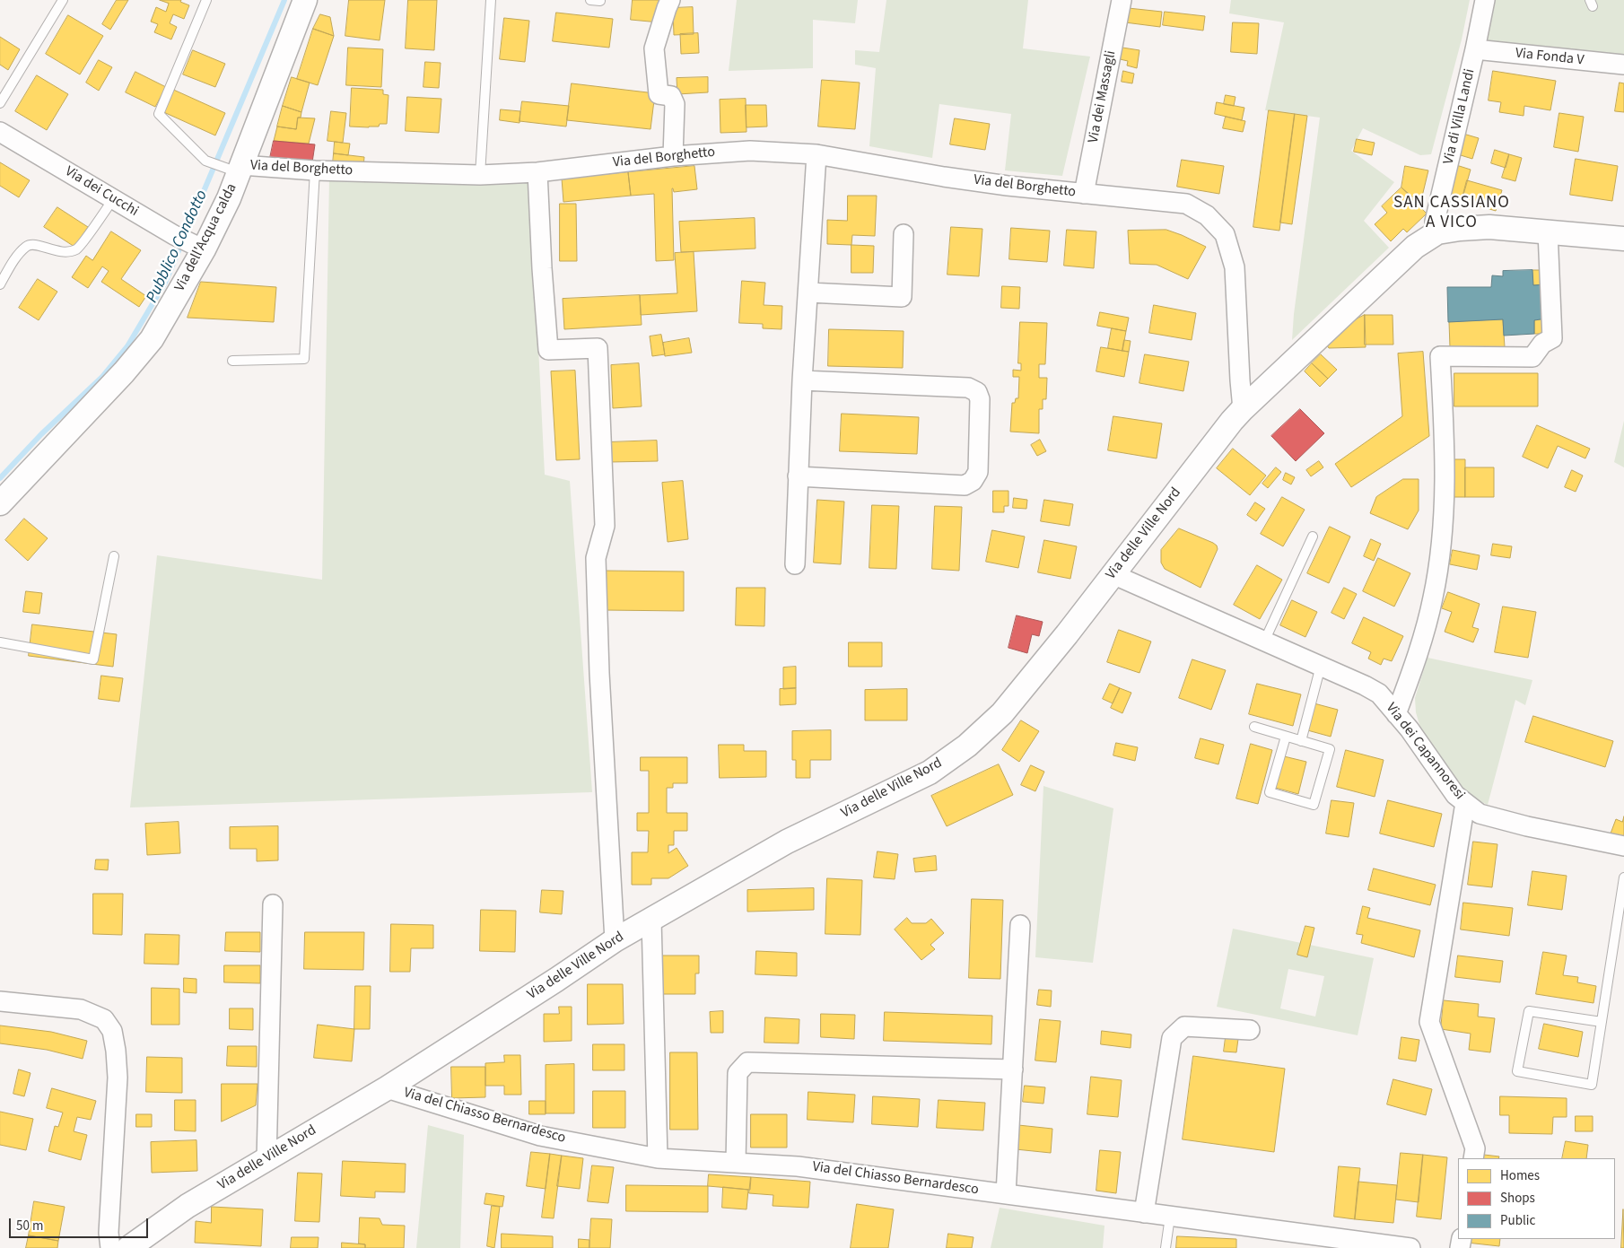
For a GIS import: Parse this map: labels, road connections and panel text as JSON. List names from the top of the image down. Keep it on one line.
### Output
{"streets":{"street":["Via Fonda V","Via dei Massagli","Via di Villa Landi","Via del Borghetto","Via dei Cucchi","Via dell'Acqua calda","Via delle Ville Nord","Via dei Capannoresi","Via del Chiasso Bernardesco"]},"crossings":[["Via Fonda V","Via di Villa Landi"],["Via dei Massagli","Via del Borghetto"],["Via di Villa Landi","Via delle Ville Nord"],["Via del Borghetto","Via dell'Acqua calda"],["Via del Borghetto","Via delle Ville Nord"],["Via dei Cucchi","Via dell'Acqua calda"],["Via delle Ville Nord","Via dei Capannoresi"],["Via delle Ville Nord","Via del Chiasso Bernardesco"]],"districts":["SAN CASSIANO A VICO"],"water":["Pubblico Condotto"],"legend":["Homes","Shops","Public"],"scale_bar":"50 m"}
